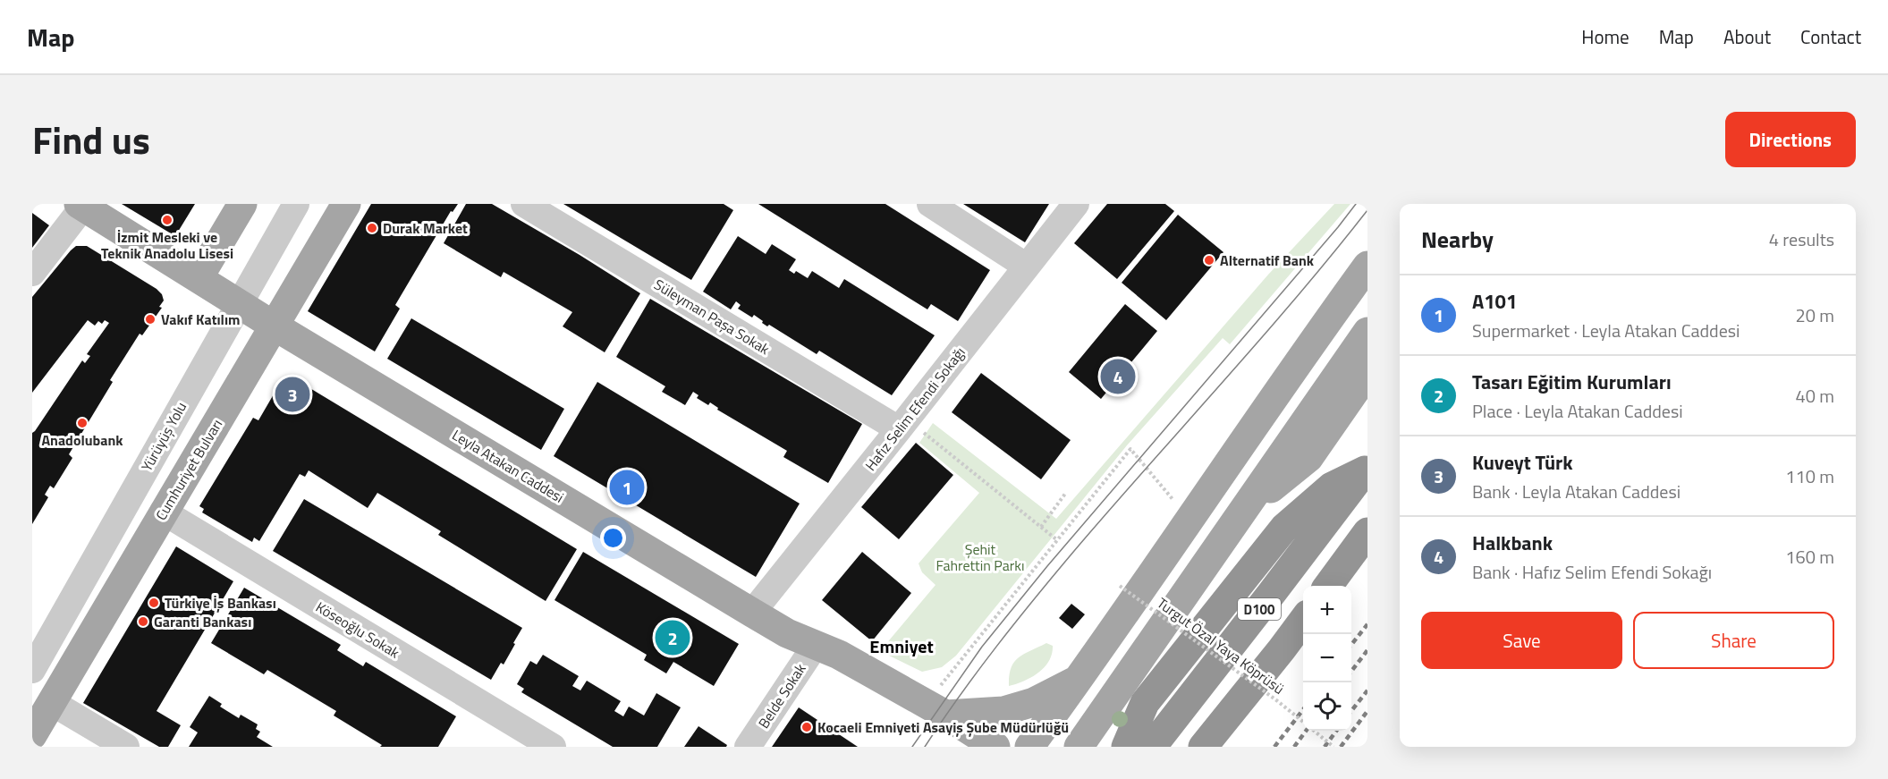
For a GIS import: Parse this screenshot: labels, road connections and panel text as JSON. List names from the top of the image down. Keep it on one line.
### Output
{"streets":{"highway":["D100"],"main road":["Leyla Atakan Caddesi","Cumhuriyet Bulvarı"],"street":["Süleyman Paşa Sokak","Hafız Selim Efendi Sokağı","Yürüyüş Yolu","Köseoğlu Sokak","Belde Sokak"],"path":["Turgut Özal Yaya Köprüsü"]},"crossings":[["Süleyman Paşa Sokak","Hafız Selim Efendi Sokağı"],["Hafız Selim Efendi Sokağı","Leyla Atakan Caddesi"],["Yürüyüş Yolu","Leyla Atakan Caddesi"],["Leyla Atakan Caddesi","Cumhuriyet Bulvarı"],["Leyla Atakan Caddesi","Belde Sokak"],["Cumhuriyet Bulvarı","Köseoğlu Sokak"]],"districts":["Emniyet"],"parks":["Şehit Fahrettin Parkı"],"places":["İzmit Mesleki ve Teknik Anadolu Lisesi","Durak Market","Alternatif Bank","Vakıf Katılım","Anadolubank","Türkiye İş Bankası","Garanti Bankası","Kocaeli Emniyeti Asayiş Şube Müdürlüğü"],"page":{"header":"Map","nav":["Home","Map","About","Contact"],"title":"Find us","buttons":["Directions",["Save","Share"]],"heading":["Nearby","4 results"],"list":[{"mark":"1","name":"A101","note":"Supermarket · Leyla Atakan Caddesi","value":"20 m"},{"mark":"2","name":"Tasarı Eğitim Kurumları","note":"Place · Leyla Atakan Caddesi","value":"40 m"},{"mark":"3","name":"Kuveyt Türk","note":"Bank · Leyla Atakan Caddesi","value":"110 m"},{"mark":"4","name":"Halkbank","note":"Bank · Hafız Selim Efendi Sokağı","value":"160 m"}],"pins":["4","3","1","2"],"map_buttons":["+","−"]}}
